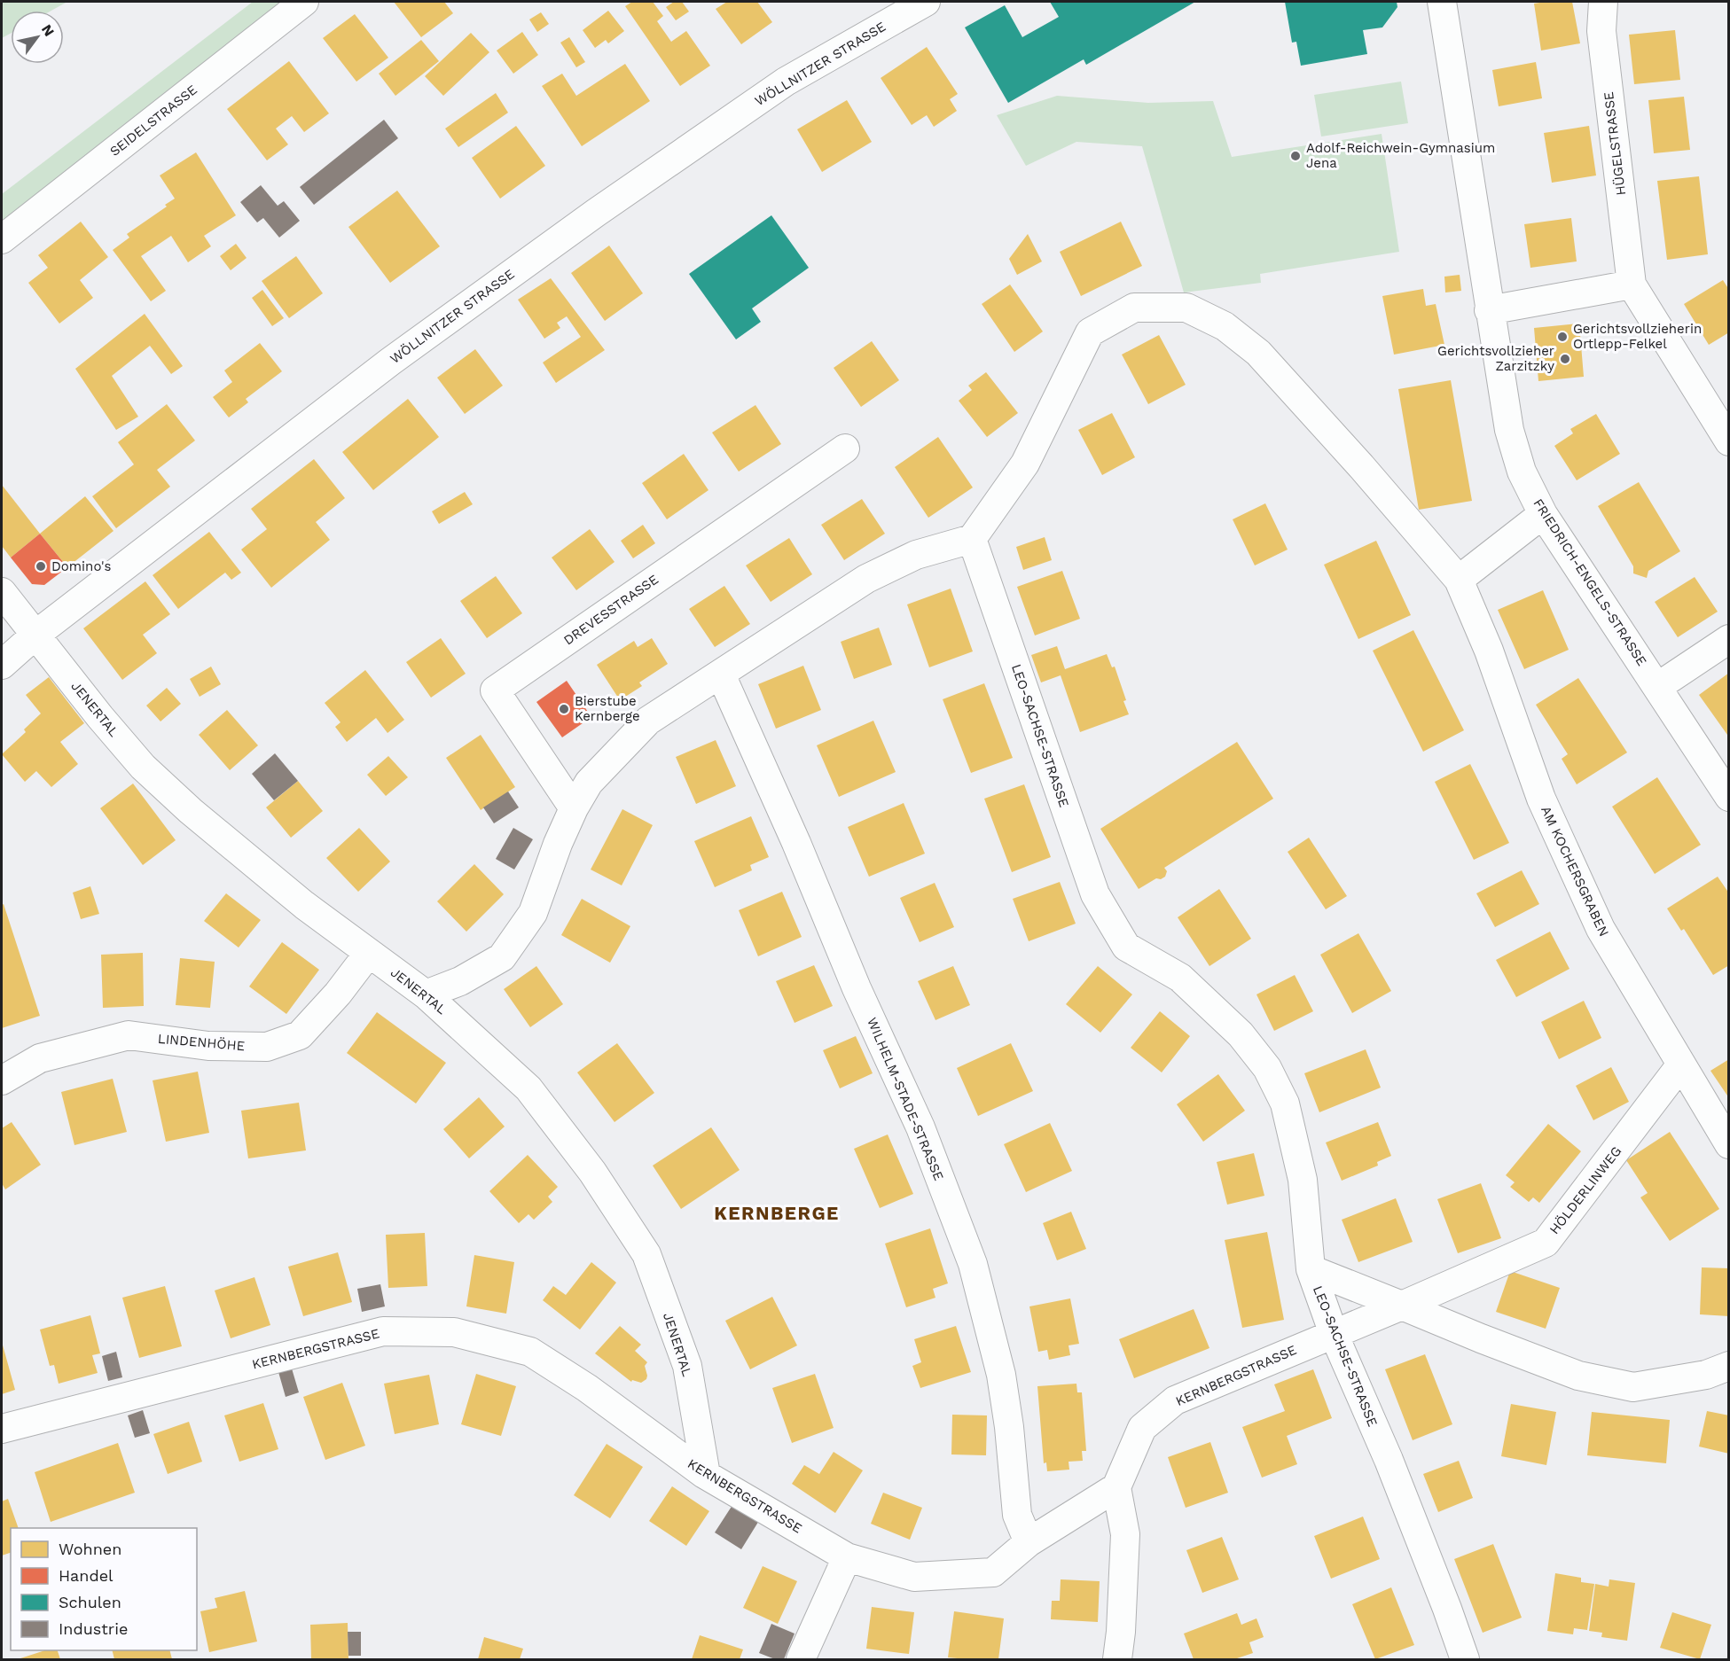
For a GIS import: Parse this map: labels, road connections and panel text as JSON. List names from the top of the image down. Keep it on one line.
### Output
{"streets":{"street":["WÖLLNITZER STRASSE","SEIDELSTRASSE","HÜGELSTRASSE","FRIEDRICH-ENGELS-STRASSE","DREVESSTRASSE","JENERTAL","LEO-SACHSE-STRASSE","AM KOCHERSGRABEN","LINDENHÖHE","WILHELM-STADE-STRASSE","HÖLDERLINWEG","KERNBERGSTRASSE"]},"crossings":[["WÖLLNITZER STRASSE","JENERTAL"],["JENERTAL","LINDENHÖHE"],["JENERTAL","KERNBERGSTRASSE"],["LEO-SACHSE-STRASSE","KERNBERGSTRASSE"],["AM KOCHERSGRABEN","HÖLDERLINWEG"],["WILHELM-STADE-STRASSE","KERNBERGSTRASSE"],["HÖLDERLINWEG","KERNBERGSTRASSE"]],"districts":["KERNBERGE"],"places":["Adolf-Reichwein-Gymnasium Jena","Gerichtsvollzieherin Ortlepp-Felkel","Gerichtsvollzieher Zarzitzky","Domino's","Bierstube Kernberge"],"legend":["Wohnen","Handel","Schulen","Industrie"],"north":"top right"}
